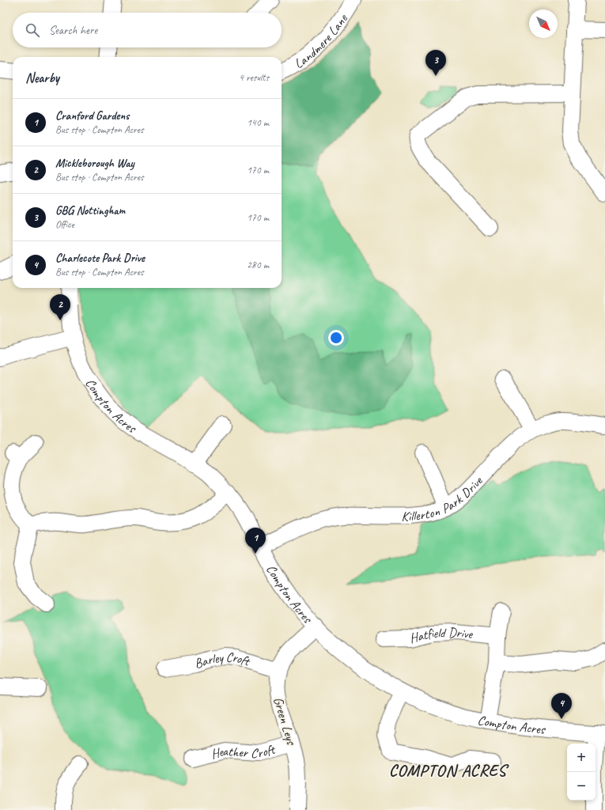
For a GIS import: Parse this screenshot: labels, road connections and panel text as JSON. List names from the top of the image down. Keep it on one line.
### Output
{"streets":{"street":["Landmere Lane","Compton Acres","Killerton Park Drive","Hatfield Drive","Barley Croft","Green Leys","Heather Croft"]},"crossings":[["Compton Acres","Killerton Park Drive"],["Compton Acres","Green Leys"],["Barley Croft","Green Leys"],["Green Leys","Heather Croft"]],"districts":["COMPTON ACRES"],"north":"bottom right","page":{"search":"Search here","pins":["3","2","1","4"],"heading":["Nearby","4 results"],"list":[{"mark":"1","name":"Cranford Gardens","note":"Bus stop · Compton Acres","value":"140 m"},{"mark":"2","name":"Mickleborough Way","note":"Bus stop · Compton Acres","value":"170 m"},{"mark":"3","name":"GBG Nottingham","note":"Office","value":"170 m"},{"mark":"4","name":"Charlecote Park Drive","note":"Bus stop · Compton Acres","value":"280 m"}],"map_buttons":["+","−"]}}
